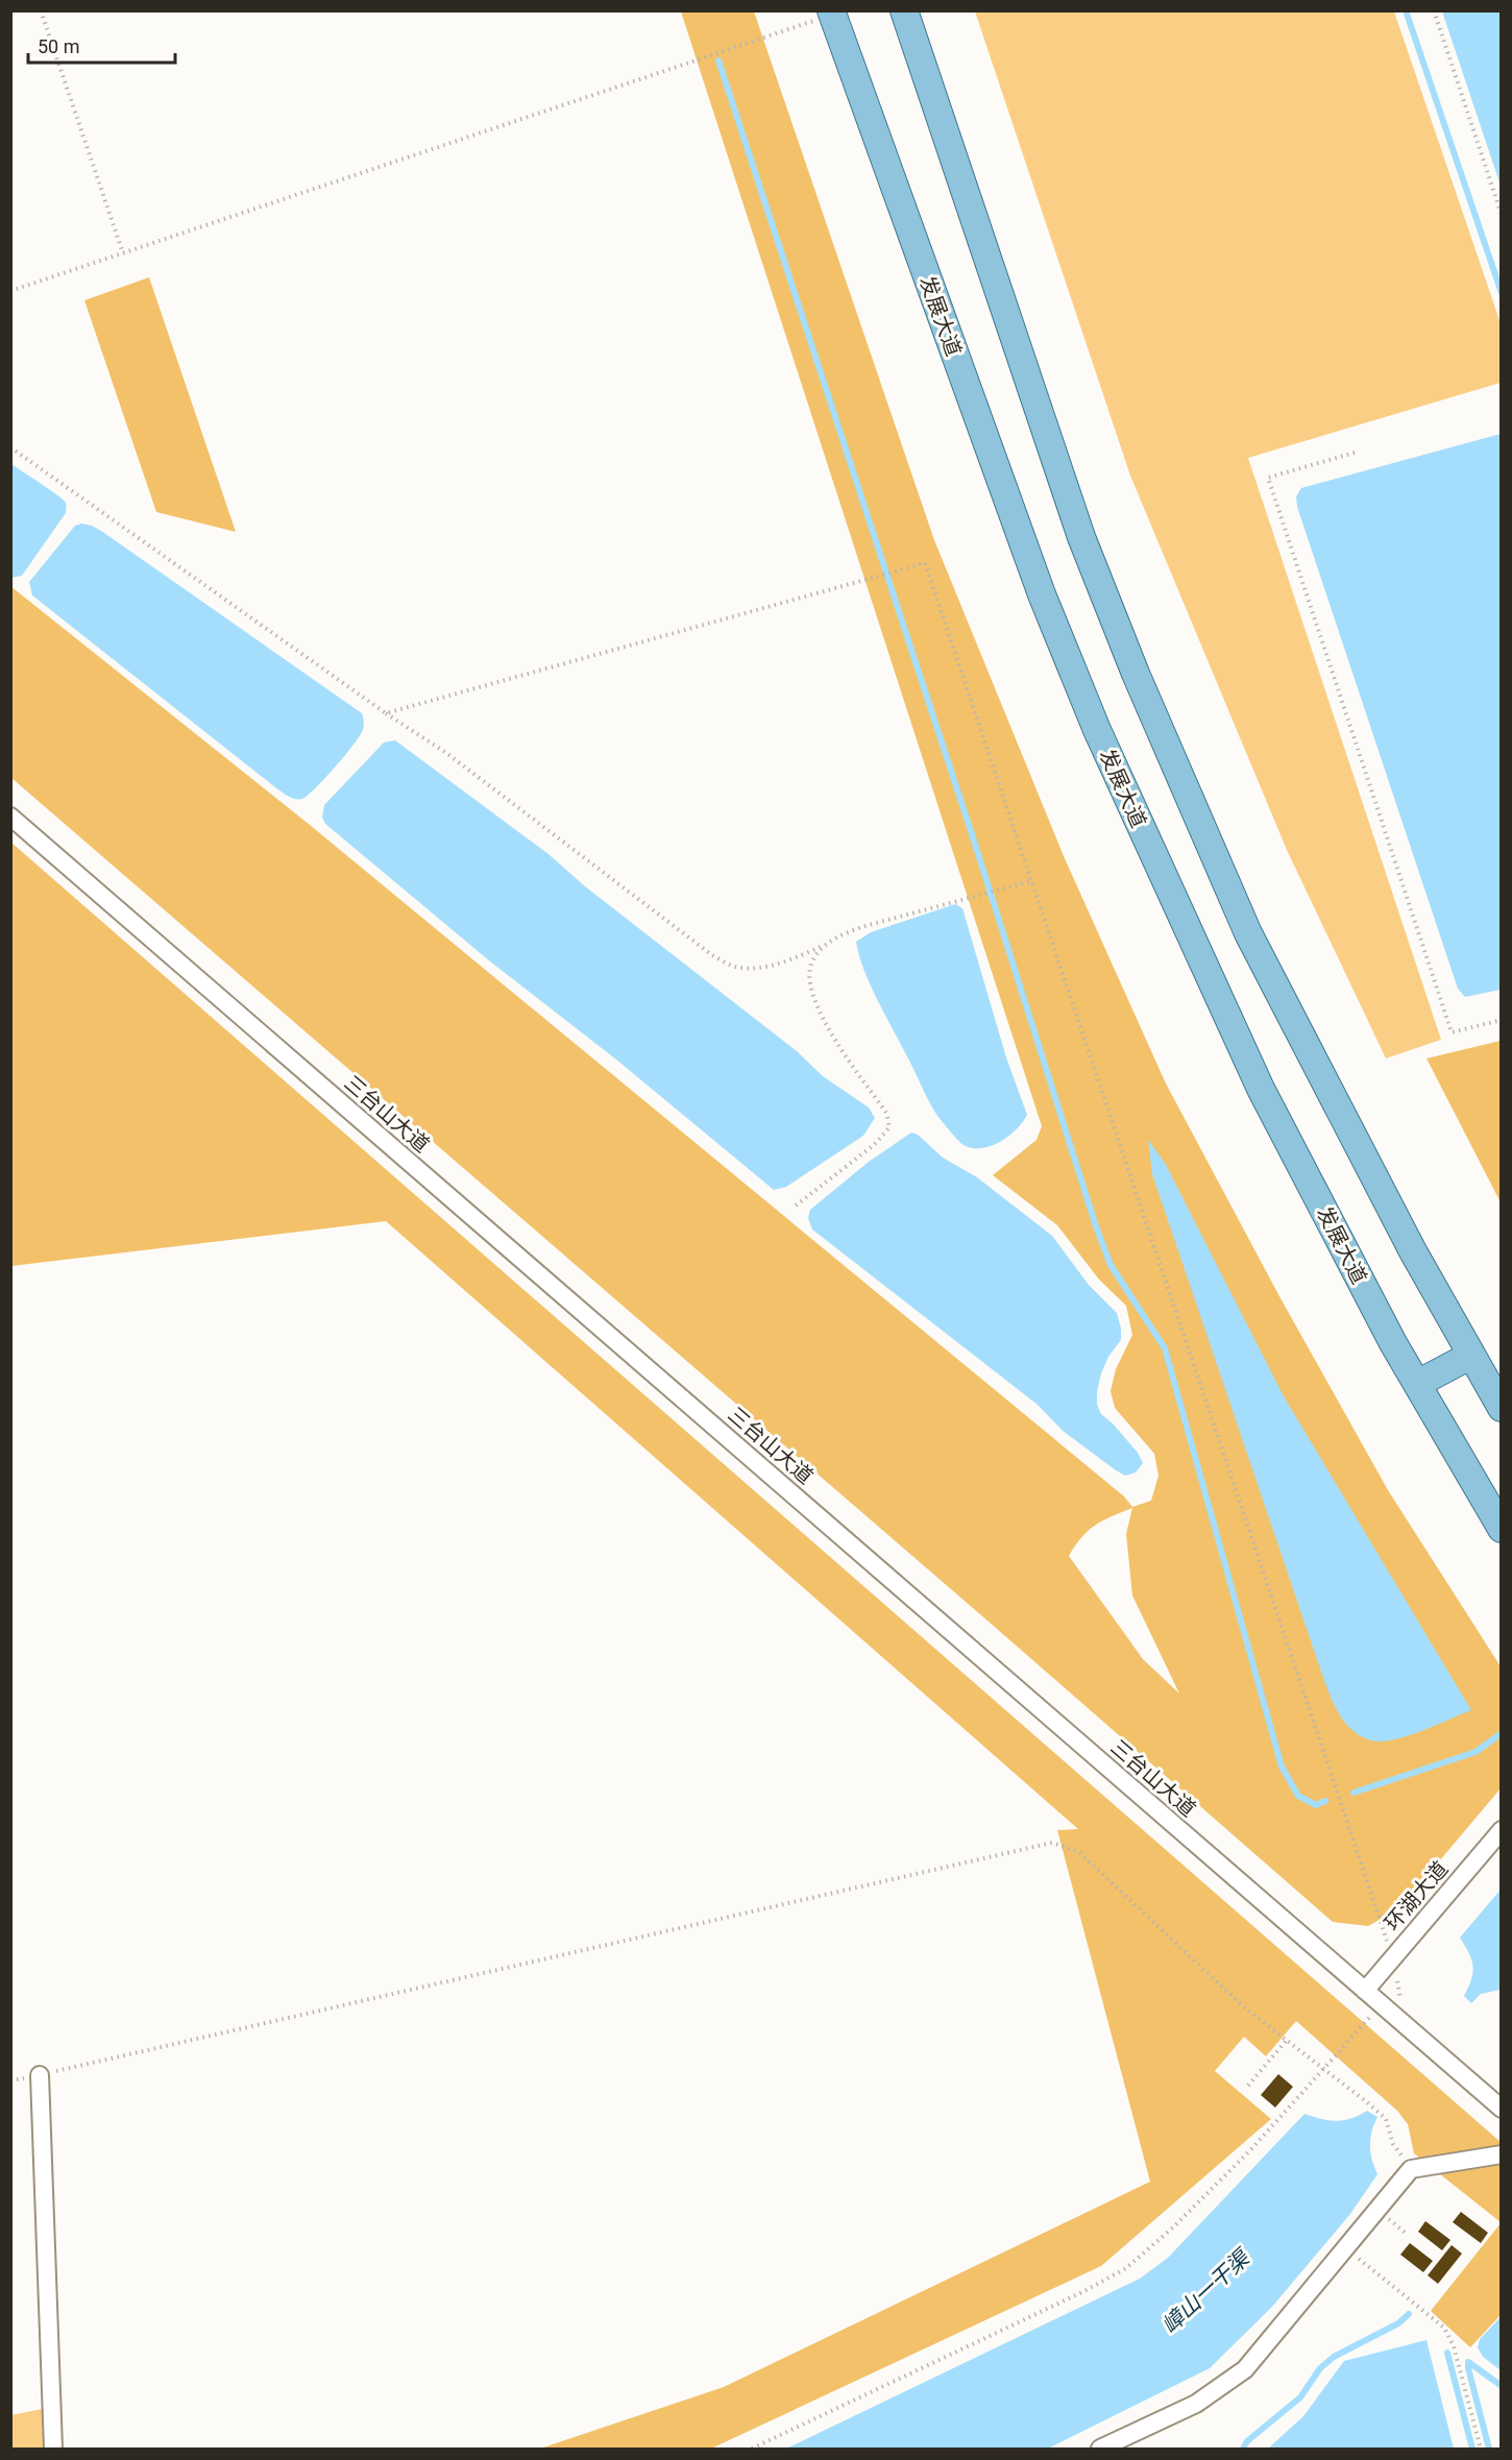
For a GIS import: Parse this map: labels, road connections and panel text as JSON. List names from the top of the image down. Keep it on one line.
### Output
{"streets":{"main road":["发展大道"],"street":["三台山大道","环湖大道"]},"crossings":[["三台山大道","环湖大道"]],"water":["嶂山一干渠"],"scale_bar":"50 m"}
